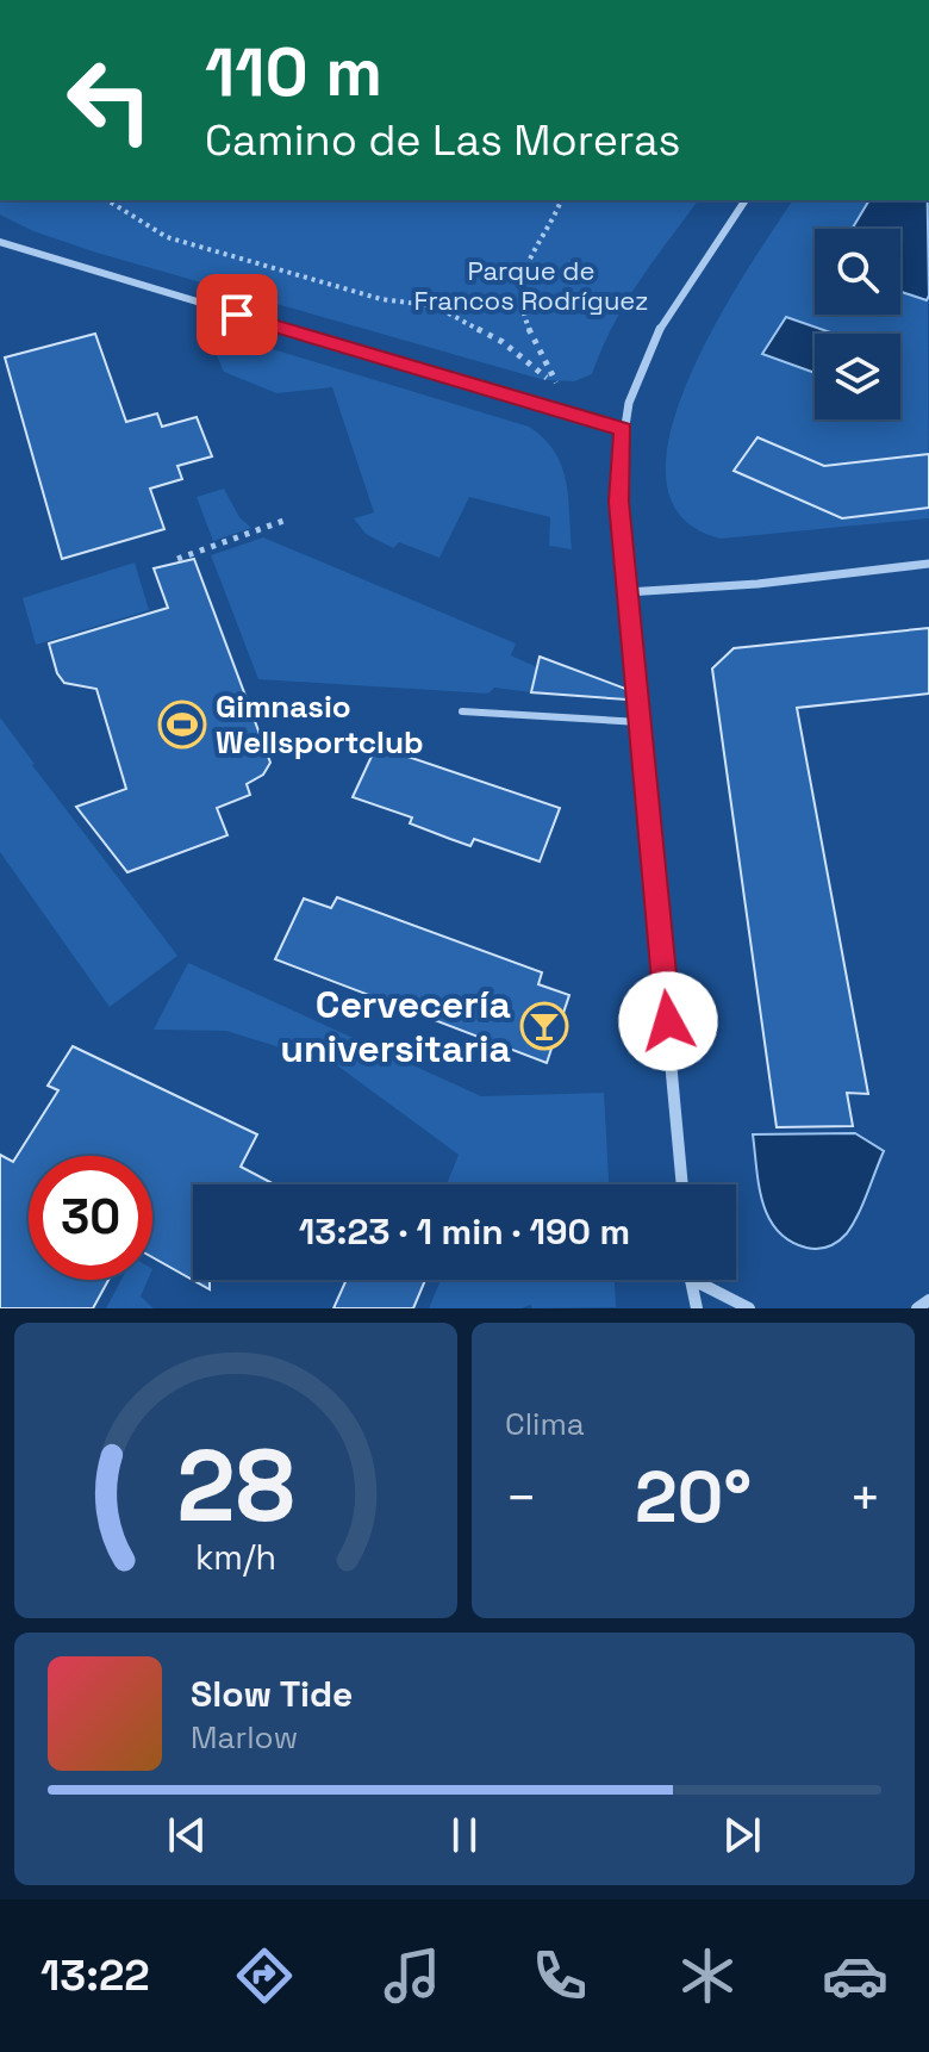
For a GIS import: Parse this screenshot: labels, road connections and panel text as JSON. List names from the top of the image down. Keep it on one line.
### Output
{"parks":["Parque de Francos Rodríguez"],"places":{"sports":["Gimnasio Wellsportclub"],"bar":["Cervecería universitaria"]},"page":{"turn":["110 m","Camino de Las Moreras"],"limit":"30","trip":"13:23 · 1 min · 190 m","tile":"Clima","heat":["−","20°","+"],"song":["Slow Tide","Marlow"],"tabs":"13:22","gauge":["28","km/h"]}}
